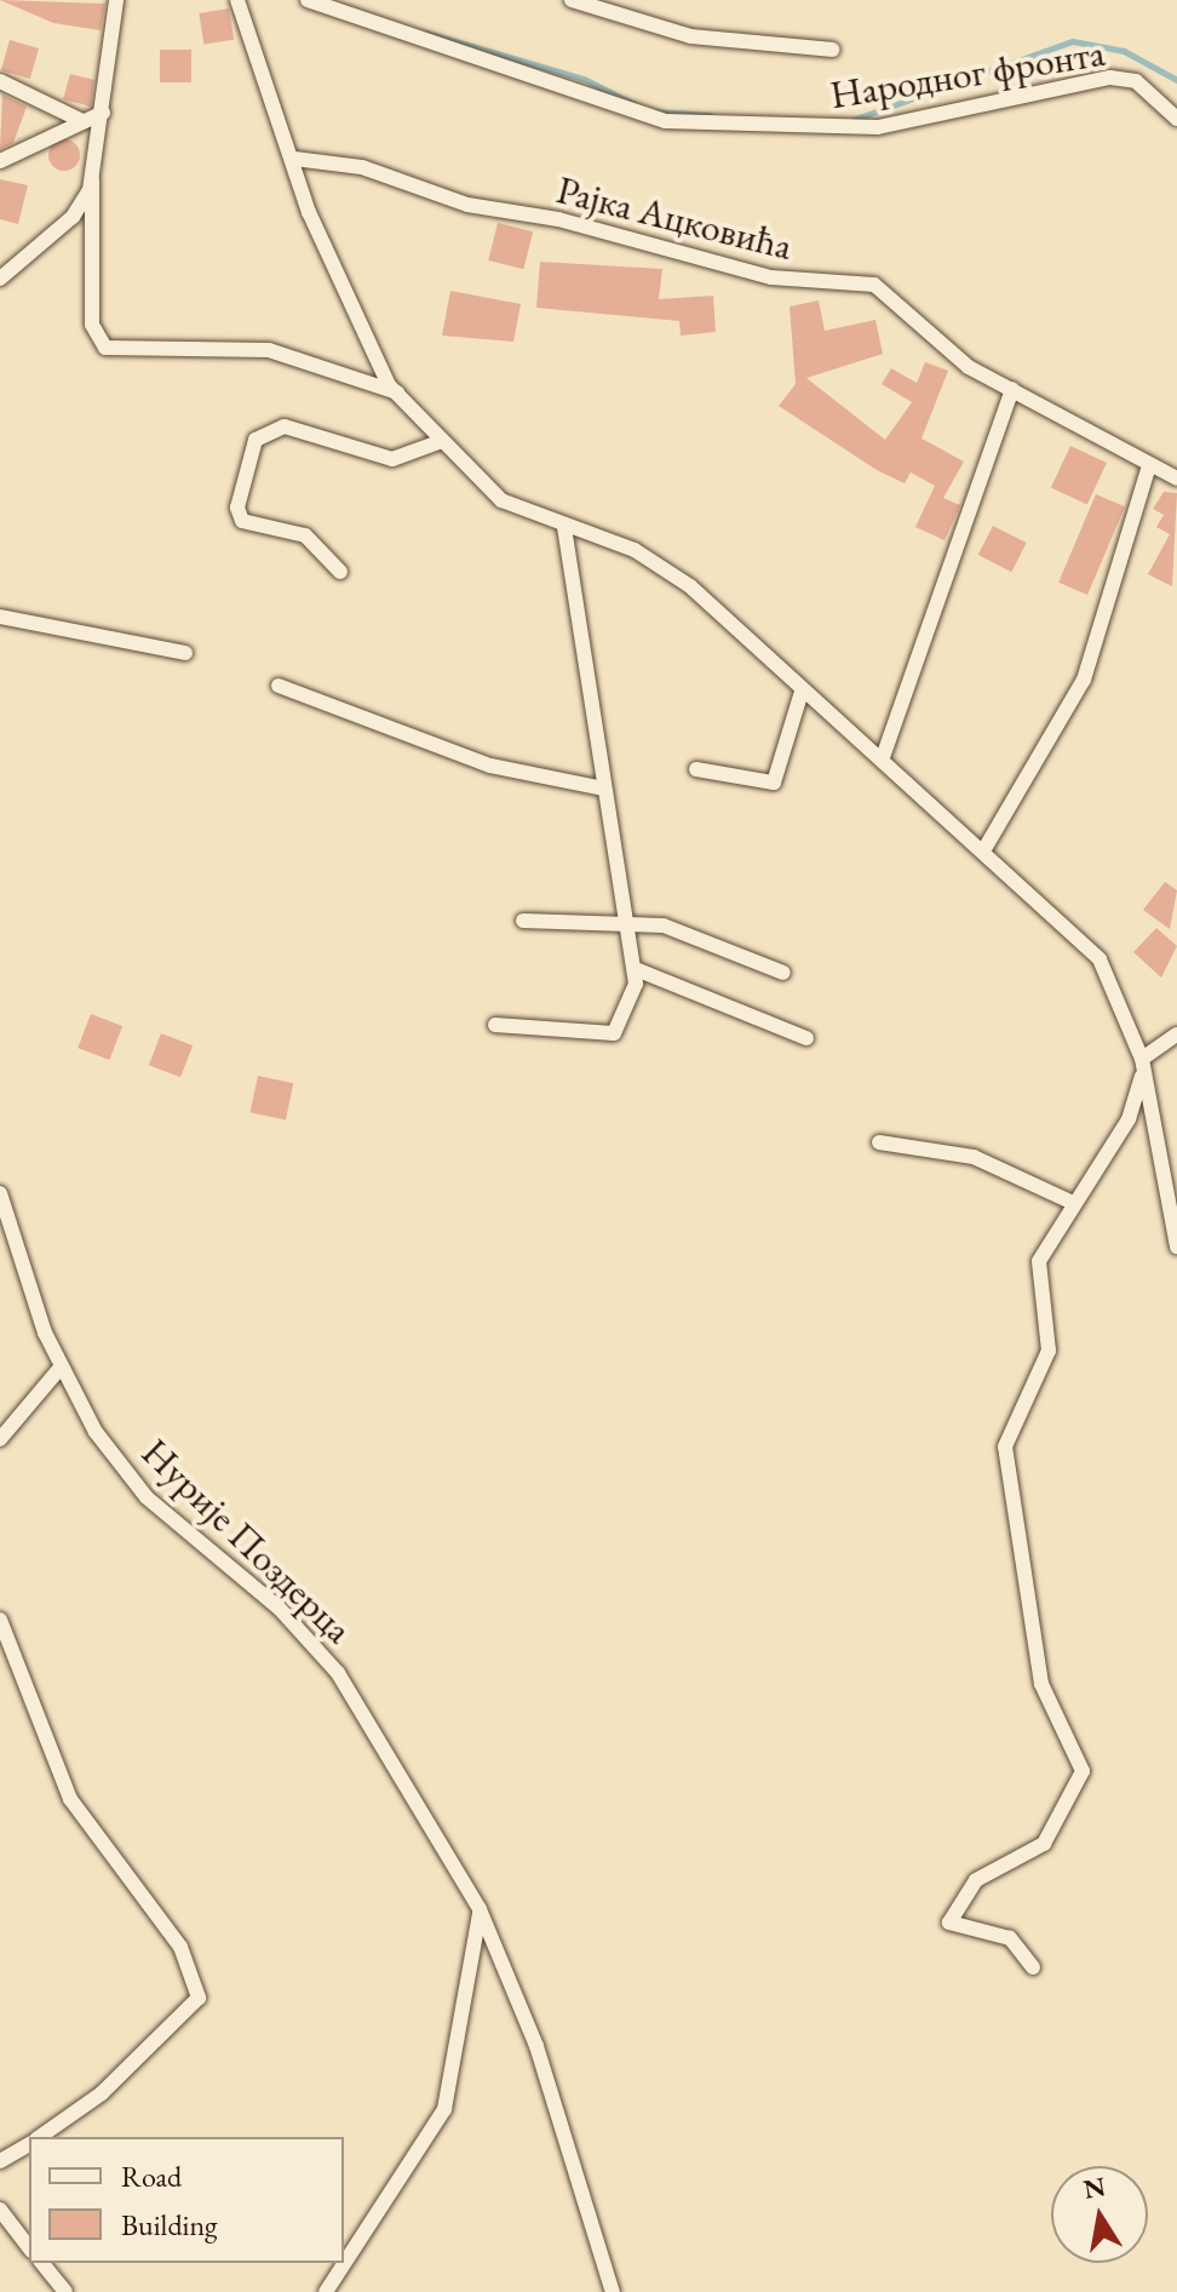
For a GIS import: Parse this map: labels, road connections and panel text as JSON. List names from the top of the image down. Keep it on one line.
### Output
{"streets":{"street":["Народног фронта","Рајка Ацковића","Нурије Поздерца"]},"legend":["Road","Building"],"north":"top"}
